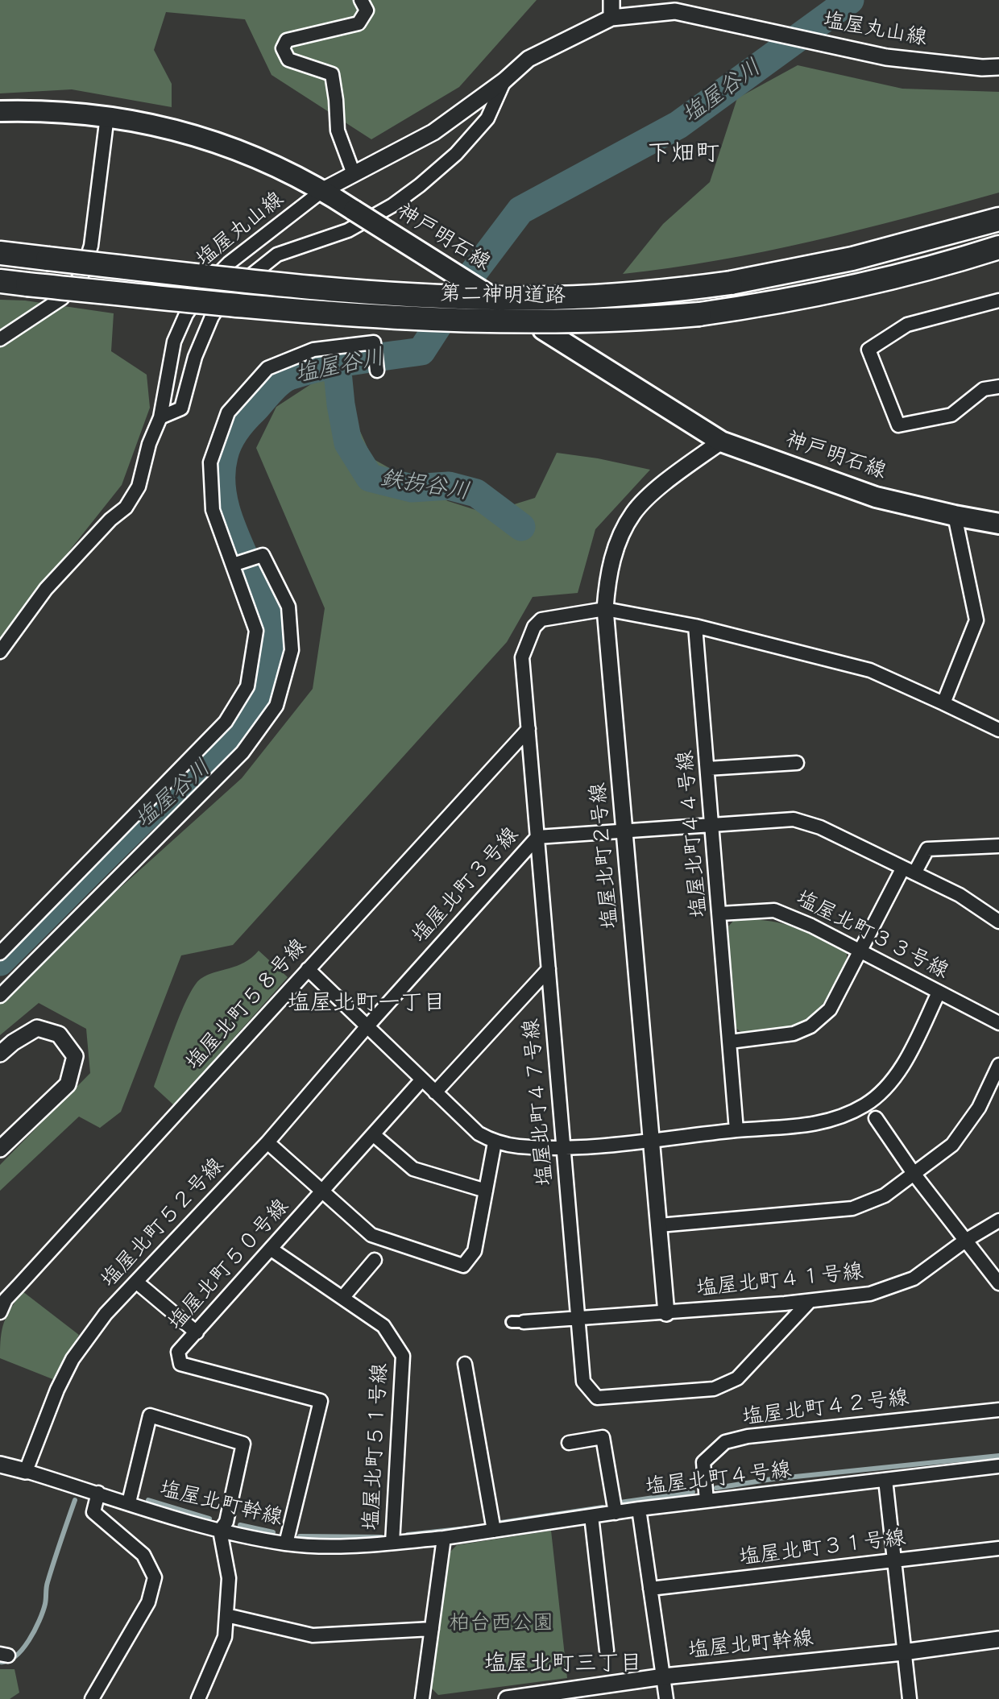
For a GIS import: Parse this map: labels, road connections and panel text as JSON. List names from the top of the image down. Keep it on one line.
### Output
{"streets":{"highway":["第二神明道路"],"main road":["神戸明石線"],"street":["塩屋丸山線","塩屋北町４４号線","塩屋北町２号線","塩屋北町３号線","塩屋北町３３号線","塩屋北町５８号線","塩屋北町４７号線","塩屋北町５２号線","塩屋北町５０号線","塩屋北町４１号線","塩屋北町４２号線","塩屋北町５１号線","塩屋北町４号線","塩屋北町幹線","塩屋北町３１号線"]},"crossings":[["塩屋丸山線","神戸明石線"],["神戸明石線","塩屋北町２号線"],["塩屋北町４４号線","塩屋北町３号線"],["塩屋北町４４号線","塩屋北町３３号線"],["塩屋北町２号線","塩屋北町３号線"],["塩屋北町２号線","塩屋北町４７号線"],["塩屋北町２号線","塩屋北町４１号線"],["塩屋北町３号線","塩屋北町４７号線"],["塩屋北町３号線","塩屋北町５２号線"],["塩屋北町５８号線","塩屋北町４７号線"],["塩屋北町４７号線","塩屋北町４１号線"],["塩屋北町５２号線","塩屋北町幹線"],["塩屋北町５０号線","塩屋北町５１号線"],["塩屋北町５０号線","塩屋北町幹線"],["塩屋北町４２号線","塩屋北町４号線"],["塩屋北町５１号線","塩屋北町幹線"],["塩屋北町４号線","塩屋北町幹線"]],"districts":["下畑町","塩屋北町一丁目","塩屋北町三丁目"],"water":["塩屋谷川","鉄拐谷川"],"parks":["柏台西公園"]}
